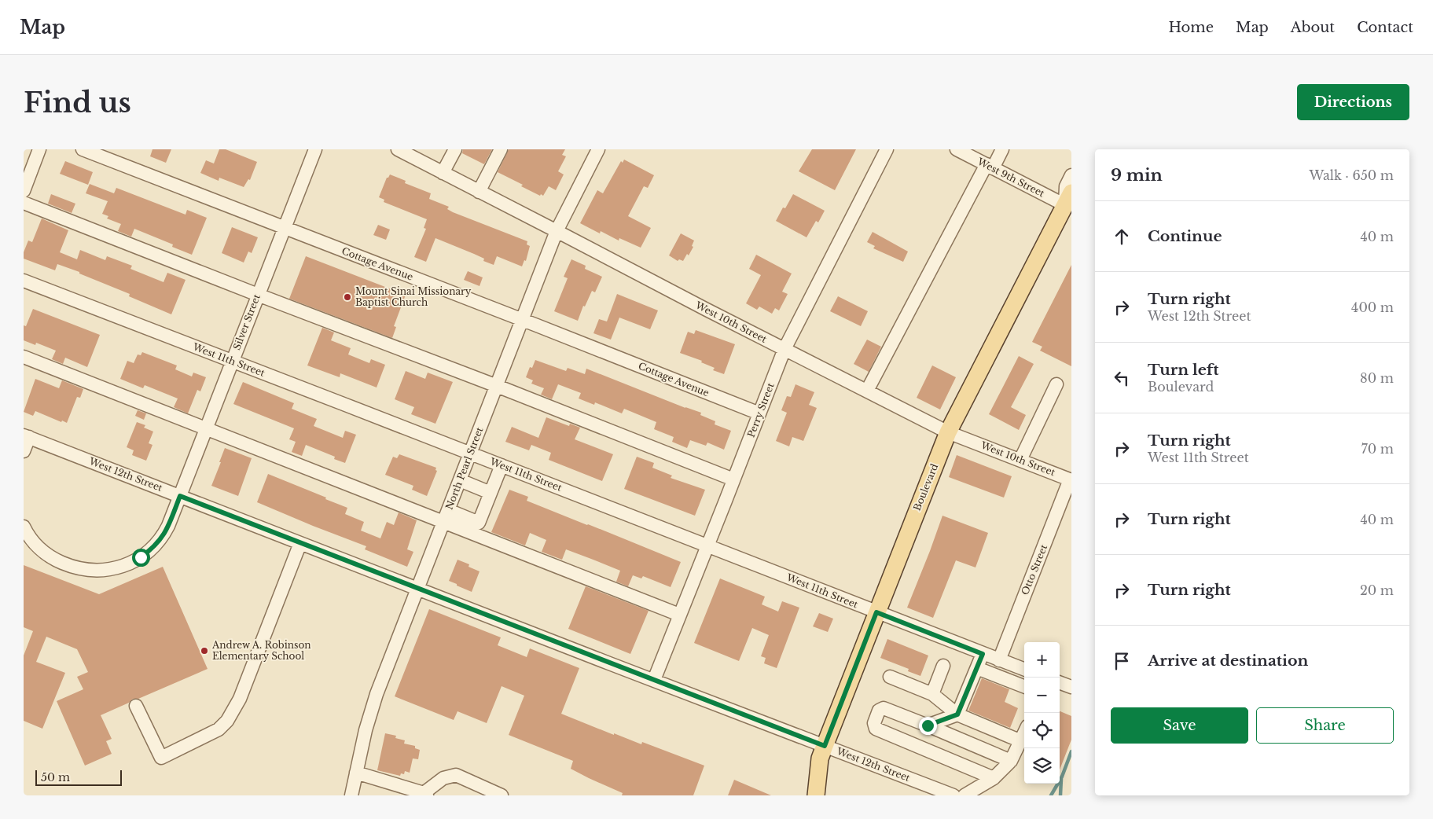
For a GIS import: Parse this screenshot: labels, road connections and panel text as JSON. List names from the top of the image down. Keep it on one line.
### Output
{"streets":{"main road":["Boulevard"],"street":["West 9th Street","Cottage Avenue","Silver Street","West 10th Street","West 11th Street","Perry Street","North Pearl Street","West 12th Street","Otto Street"]},"crossings":[["West 9th Street","Boulevard"],["Cottage Avenue","Silver Street"],["Cottage Avenue","Perry Street"],["Cottage Avenue","North Pearl Street"],["Silver Street","West 11th Street"],["Silver Street","West 12th Street"],["West 10th Street","Perry Street"],["West 10th Street","North Pearl Street"],["West 10th Street","Boulevard"],["West 10th Street","Otto Street"],["West 11th Street","Perry Street"],["West 11th Street","North Pearl Street"],["West 11th Street","Boulevard"],["West 11th Street","Otto Street"],["Perry Street","West 12th Street"],["North Pearl Street","West 12th Street"],["West 12th Street","Boulevard"]],"places":["Mount Sinai Missionary Baptist Church","Andrew A. Robinson Elementary School"],"scale_bar":"50 m","page":{"header":"Map","nav":["Home","Map","About","Contact"],"buttons":["Directions",["Save","Share"]],"title":"Find us","heading":["9 min","Walk · 650 m"],"list":[["Continue","40 m"],["Turn right","West 12th Street","400 m"],["Turn left","Boulevard","80 m"],["Turn right","West 11th Street","70 m"],["Turn right","40 m"],["Turn right","20 m"],"Arrive at destination"],"map_buttons":["+","−"],"scale":"50 m"}}
